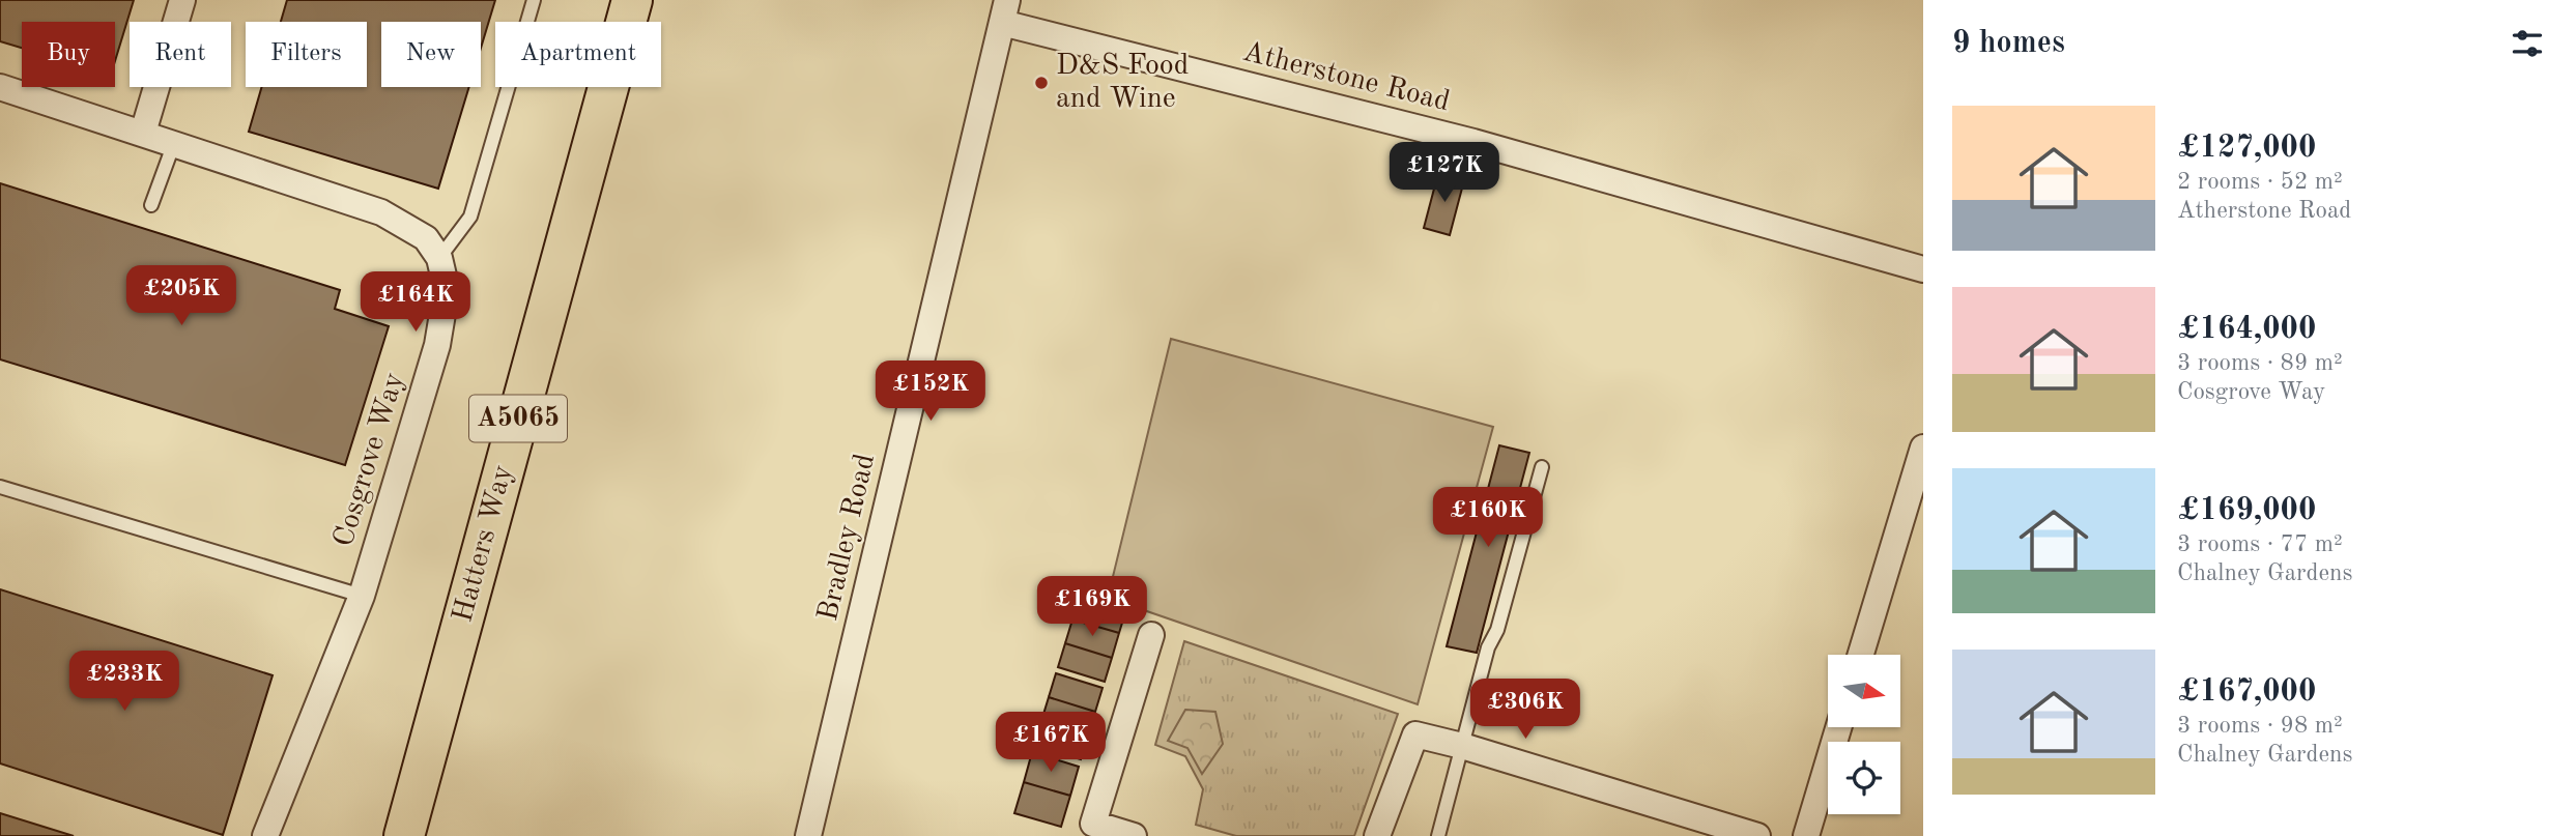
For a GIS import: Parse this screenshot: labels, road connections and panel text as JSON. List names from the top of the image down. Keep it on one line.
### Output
{"streets":{"main road":["A5065","Hatters Way"],"street":["Atherstone Road","Cosgrove Way","Bradley Road"]},"crossings":[["Atherstone Road","Bradley Road"]],"places":["D&S Food and Wine"],"north":"right","page":{"heading":"9 homes","chip":["Buy","Rent","Filters","New","Apartment"],"list":[{"name":"£127,000","note":"2 rooms · 52 m² · Atherstone Road"},{"name":"£164,000","note":"3 rooms · 89 m² · Cosgrove Way"},{"name":"£169,000","note":"3 rooms · 77 m² · Chalney Gardens"},{"name":"£167,000","note":"3 rooms · 98 m² · Chalney Gardens"}],"price":["£127K","£205K","£164K","£152K","£160K","£169K","£233K","£306K","£167K"]}}
